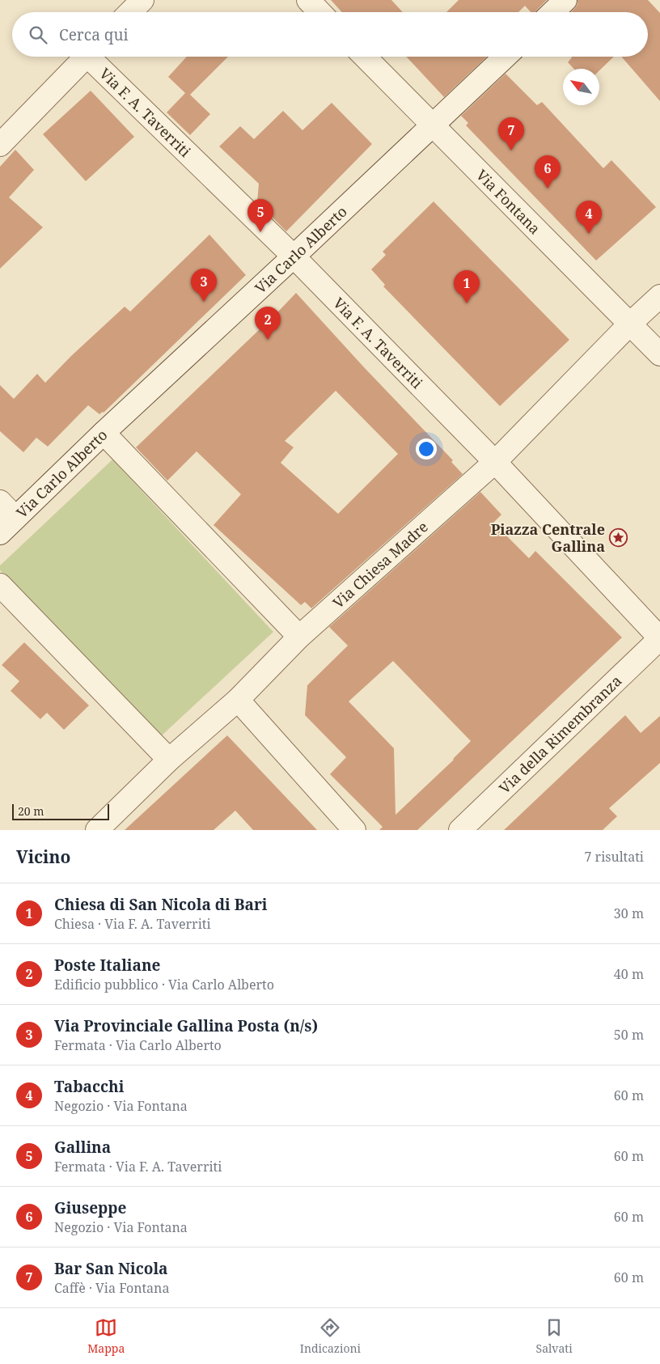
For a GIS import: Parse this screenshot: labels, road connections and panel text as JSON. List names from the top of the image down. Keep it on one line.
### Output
{"streets":{"street":["Via F. A. Taverriti","Via Fontana","Via Carlo Alberto","Via Chiesa Madre","Via della Rimembranza"]},"crossings":[["Via F. A. Taverriti","Via Carlo Alberto"],["Via F. A. Taverriti","Via Chiesa Madre"],["Via F. A. Taverriti","Via della Rimembranza"],["Via Fontana","Via Carlo Alberto"],["Via Fontana","Via Chiesa Madre"]],"places":{"place":["Piazza Centrale Gallina"]},"scale_bar":"20 m","north":"top left","page":{"search":"Cerca qui","pins":["7","6","5","4","3","1","2"],"scale":"20 m","heading":["Vicino","7 risultati"],"list":[{"mark":"1","name":"Chiesa di San Nicola di Bari","note":"Chiesa · Via F. A. Taverriti","value":"30 m"},{"mark":"2","name":"Poste Italiane","note":"Edificio pubblico · Via Carlo Alberto","value":"40 m"},{"mark":"3","name":"Via Provinciale Gallina Posta (n/s)","note":"Fermata · Via Carlo Alberto","value":"50 m"},{"mark":"4","name":"Tabacchi","note":"Negozio · Via Fontana","value":"60 m"},{"mark":"5","name":"Gallina","note":"Fermata · Via F. A. Taverriti","value":"60 m"},{"mark":"6","name":"Giuseppe","note":"Negozio · Via Fontana","value":"60 m"},{"mark":"7","name":"Bar San Nicola","note":"Caffè · Via Fontana","value":"60 m"}],"nav":["Mappa","Indicazioni","Salvati"]}}
